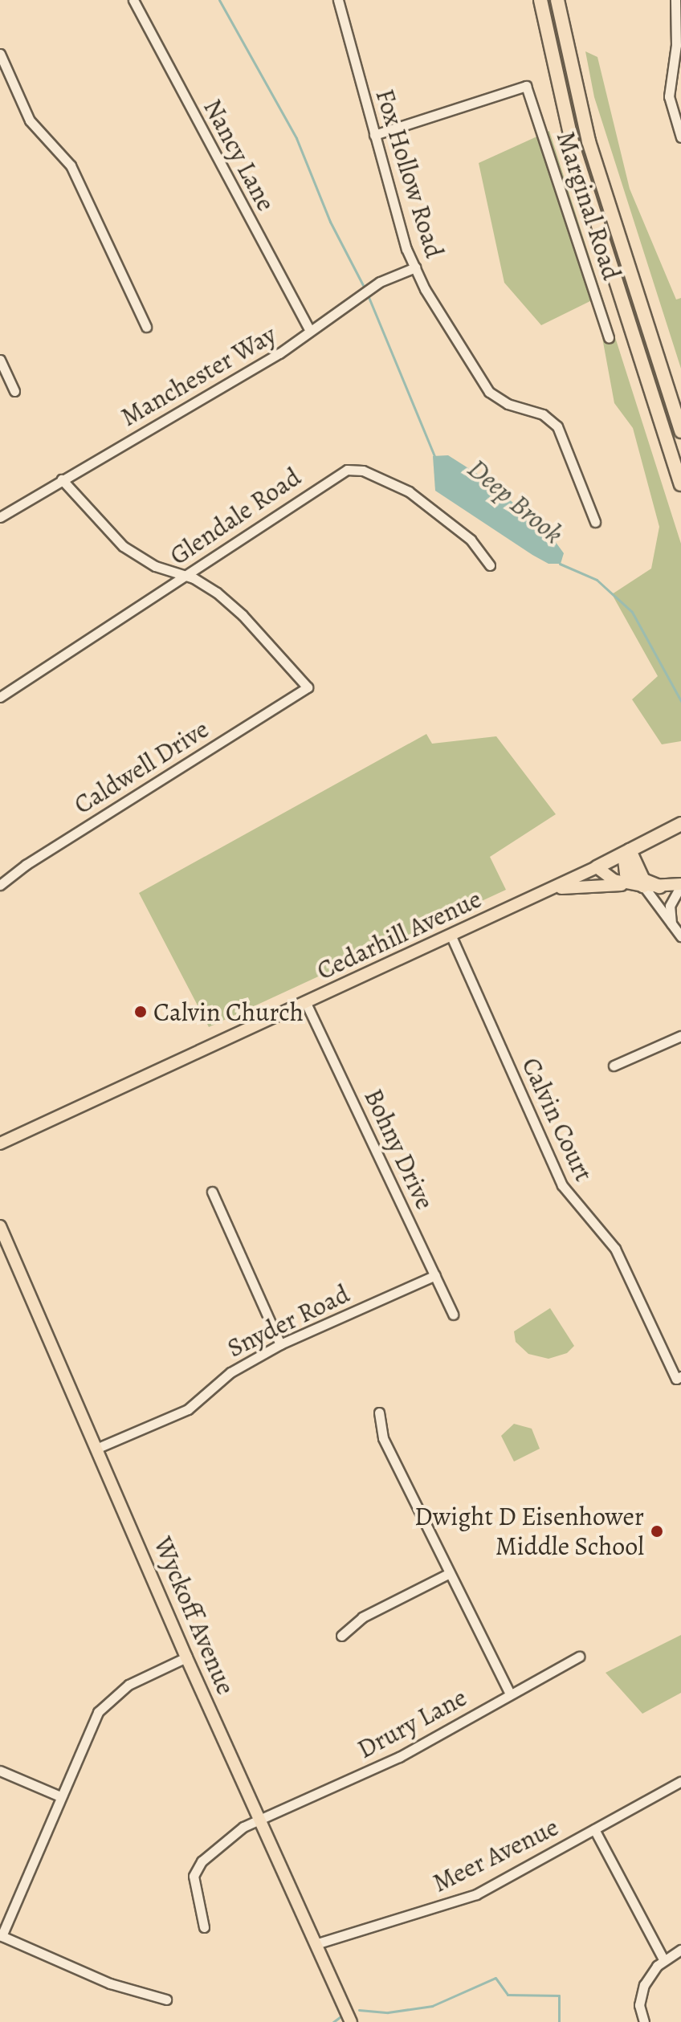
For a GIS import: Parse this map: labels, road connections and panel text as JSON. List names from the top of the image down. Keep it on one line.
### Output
{"streets":{"main road":["Cedarhill Avenue","Wyckoff Avenue"],"street":["Nancy Lane","Fox Hollow Road","Marginal Road","Manchester Way","Glendale Road","Caldwell Drive","Calvin Court","Bohny Drive","Snyder Road","Drury Lane","Meer Avenue"]},"crossings":[["Nancy Lane","Manchester Way"],["Fox Hollow Road","Marginal Road"],["Fox Hollow Road","Manchester Way"],["Glendale Road","Caldwell Drive"],["Cedarhill Avenue","Calvin Court"],["Cedarhill Avenue","Bohny Drive"],["Bohny Drive","Snyder Road"],["Snyder Road","Wyckoff Avenue"],["Wyckoff Avenue","Drury Lane"],["Wyckoff Avenue","Meer Avenue"]],"water":["Deep Brook"],"places":["Calvin Church","Dwight D Eisenhower Middle School"]}
